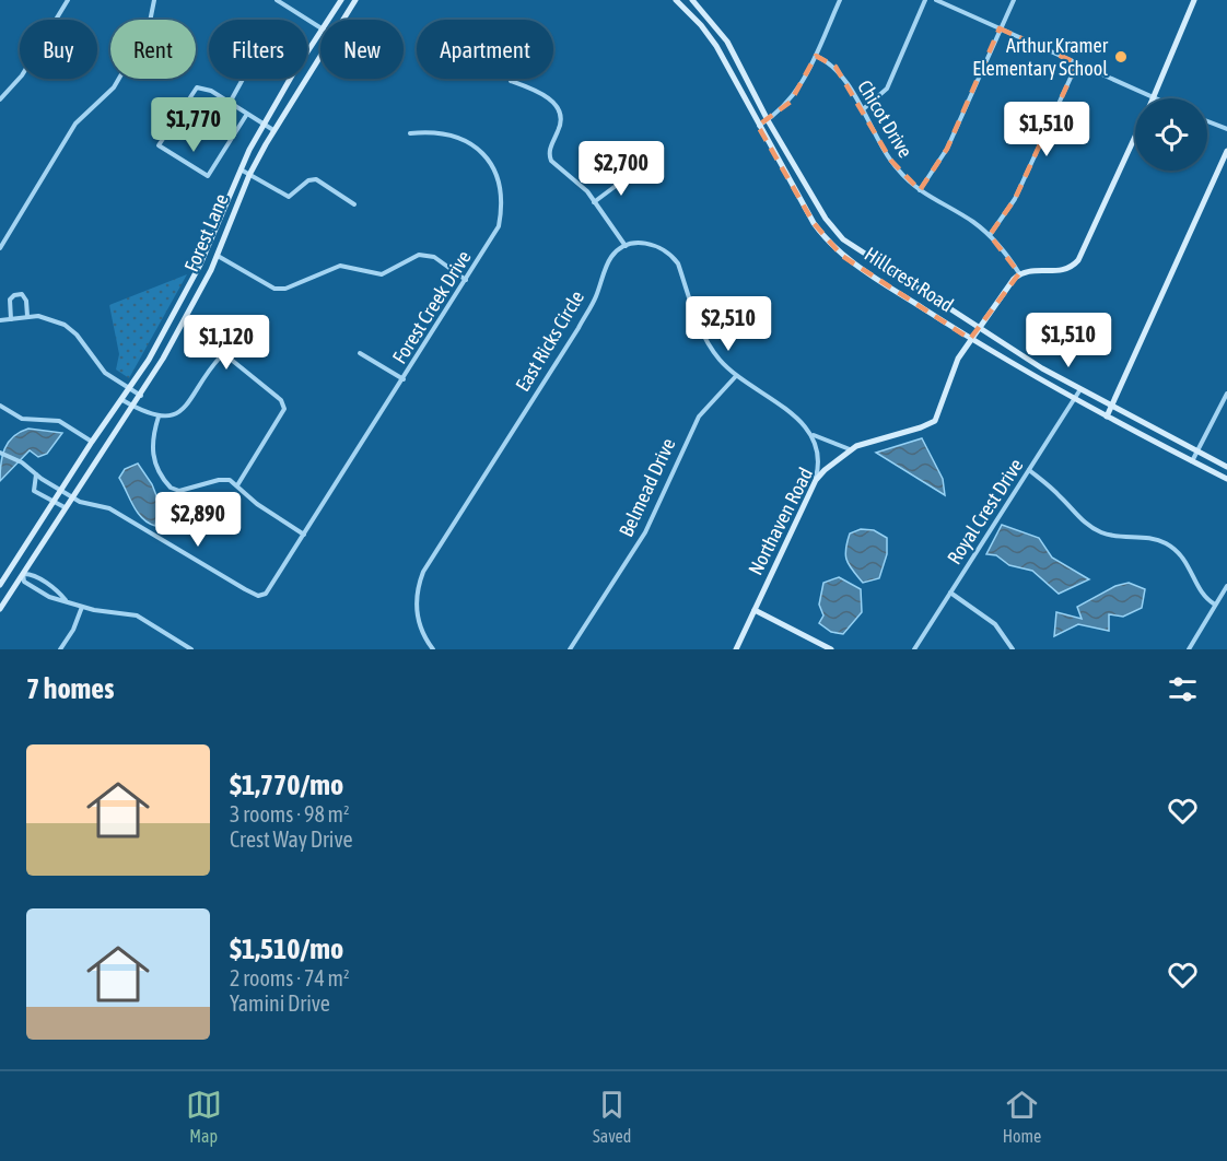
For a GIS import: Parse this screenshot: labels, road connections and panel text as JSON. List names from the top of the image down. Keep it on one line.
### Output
{"streets":{"main road":["Forest Lane","Hillcrest Road","Northaven Road"],"street":["Chicot Drive","Forest Creek Drive","East Ricks Circle","Belmead Drive","Royal Crest Drive"]},"crossings":[["Chicot Drive","Northaven Road"],["Forest Lane","Forest Creek Drive"],["Hillcrest Road","Royal Crest Drive"],["Hillcrest Road","Northaven Road"]],"places":["Arthur Kramer Elementary School"],"page":{"chip":["Buy","Rent","Filters","New","Apartment"],"price":["$1,770","$1,510","$2,700","$2,510","$1,510","$1,120","$2,890"],"heading":"7 homes","list":[{"name":"$1,770/mo","note":"3 rooms · 98 m² · Crest Way Drive"},{"name":"$1,510/mo","note":"2 rooms · 74 m² · Yamini Drive"}],"tabs":["Map","Saved","Home"]}}
